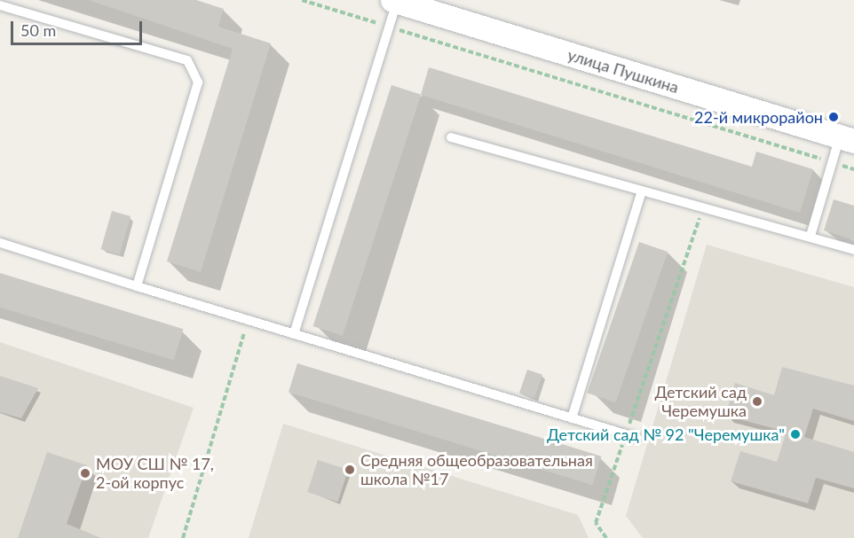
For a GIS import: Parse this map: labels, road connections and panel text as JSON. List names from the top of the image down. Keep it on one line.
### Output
{"streets":{"street":["улица Пушкина"]},"places":["22-й микрорайон","Детский сад Черемушка","Детский сад № 92 \"Черемушка\"","Средняя общеобразовательная школа №17","МОУ СШ № 17, 2-ой корпус"],"scale_bar":"50 m"}
